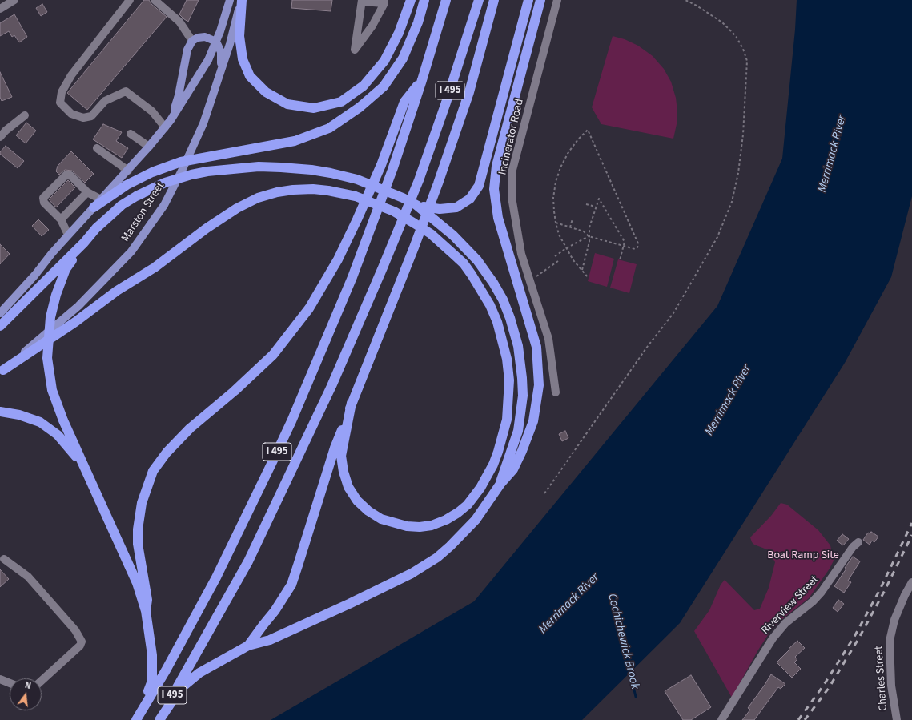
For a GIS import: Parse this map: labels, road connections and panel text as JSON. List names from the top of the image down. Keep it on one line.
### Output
{"streets":{"highway":["I 495"],"main road":["Marston Street"],"street":["Incinerator Road","Riverview Street","Charles Street"]},"water":["Merrimack River","Cochichewick Brook"],"parks":["Boat Ramp Site"],"north":"top"}
